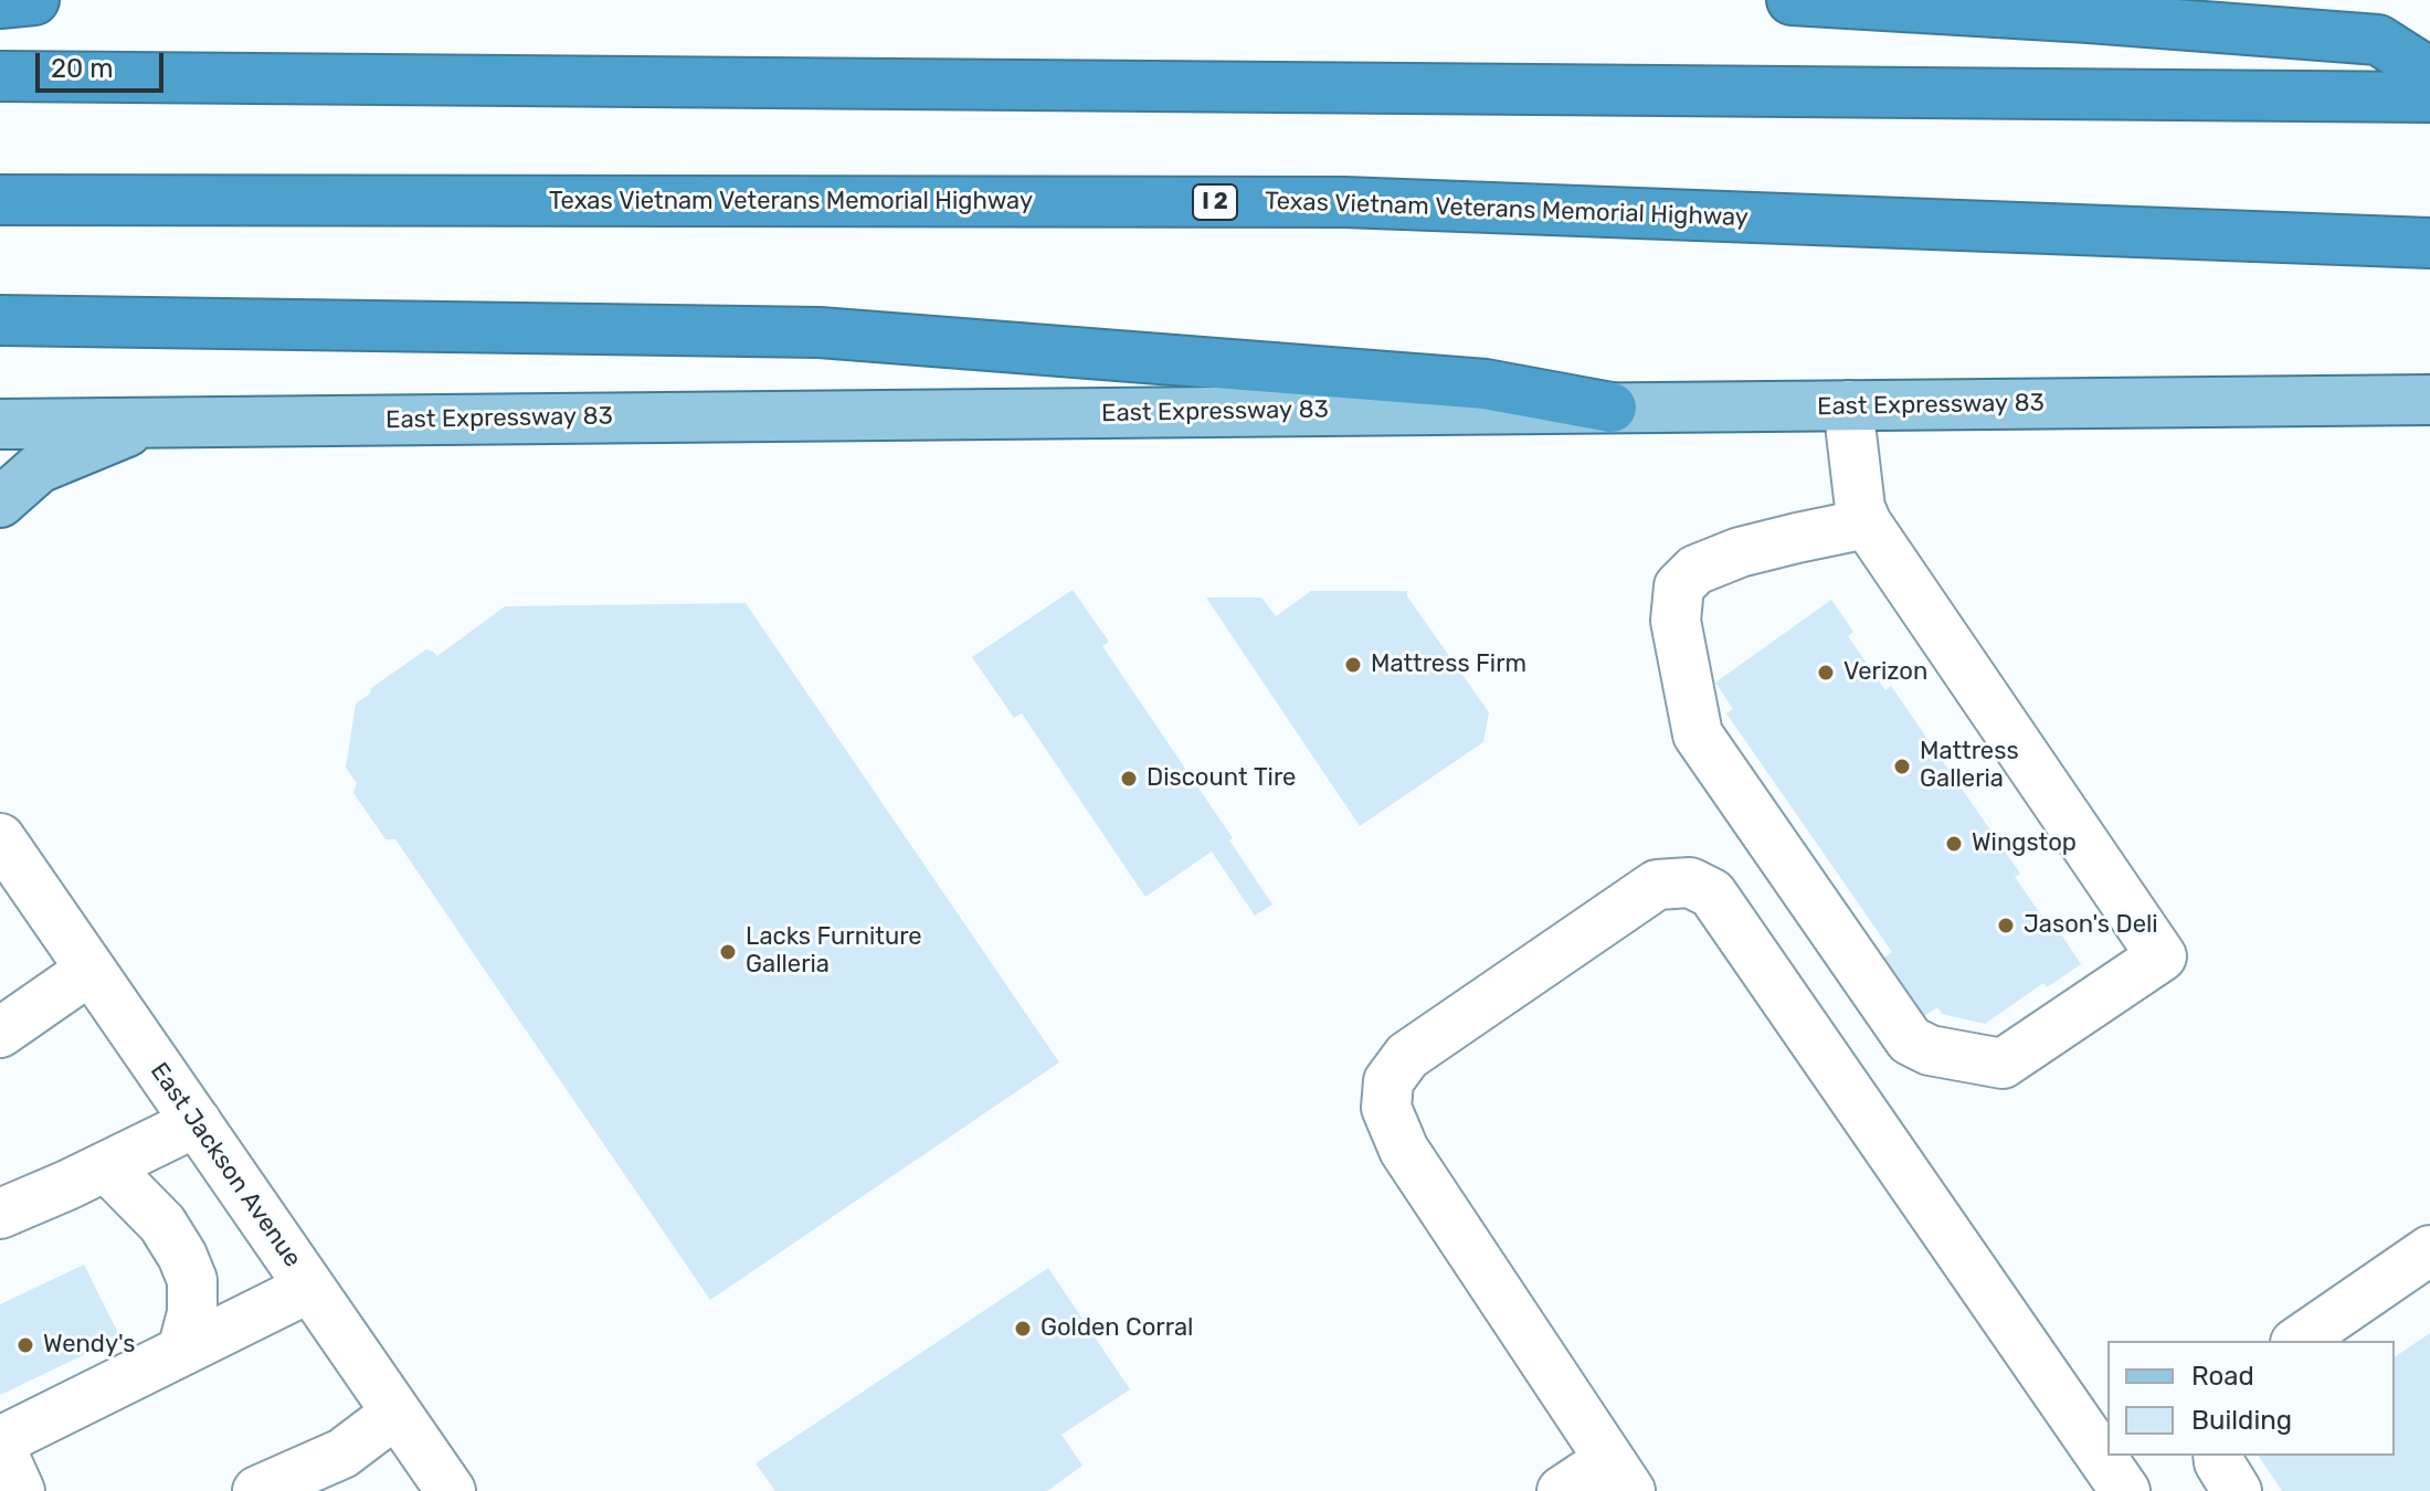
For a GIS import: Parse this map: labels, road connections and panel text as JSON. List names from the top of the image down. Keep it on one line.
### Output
{"streets":{"highway":["Texas Vietnam Veterans Memorial Highway","I 2"],"main road":["East Expressway 83"],"street":["East Jackson Avenue"]},"places":["Mattress Firm","Verizon","Mattress Galleria","Discount Tire","Wingstop","Jason's Deli","Lacks Furniture Galleria","Golden Corral","Wendy's"],"legend":["Road","Building"],"scale_bar":"20 m"}
